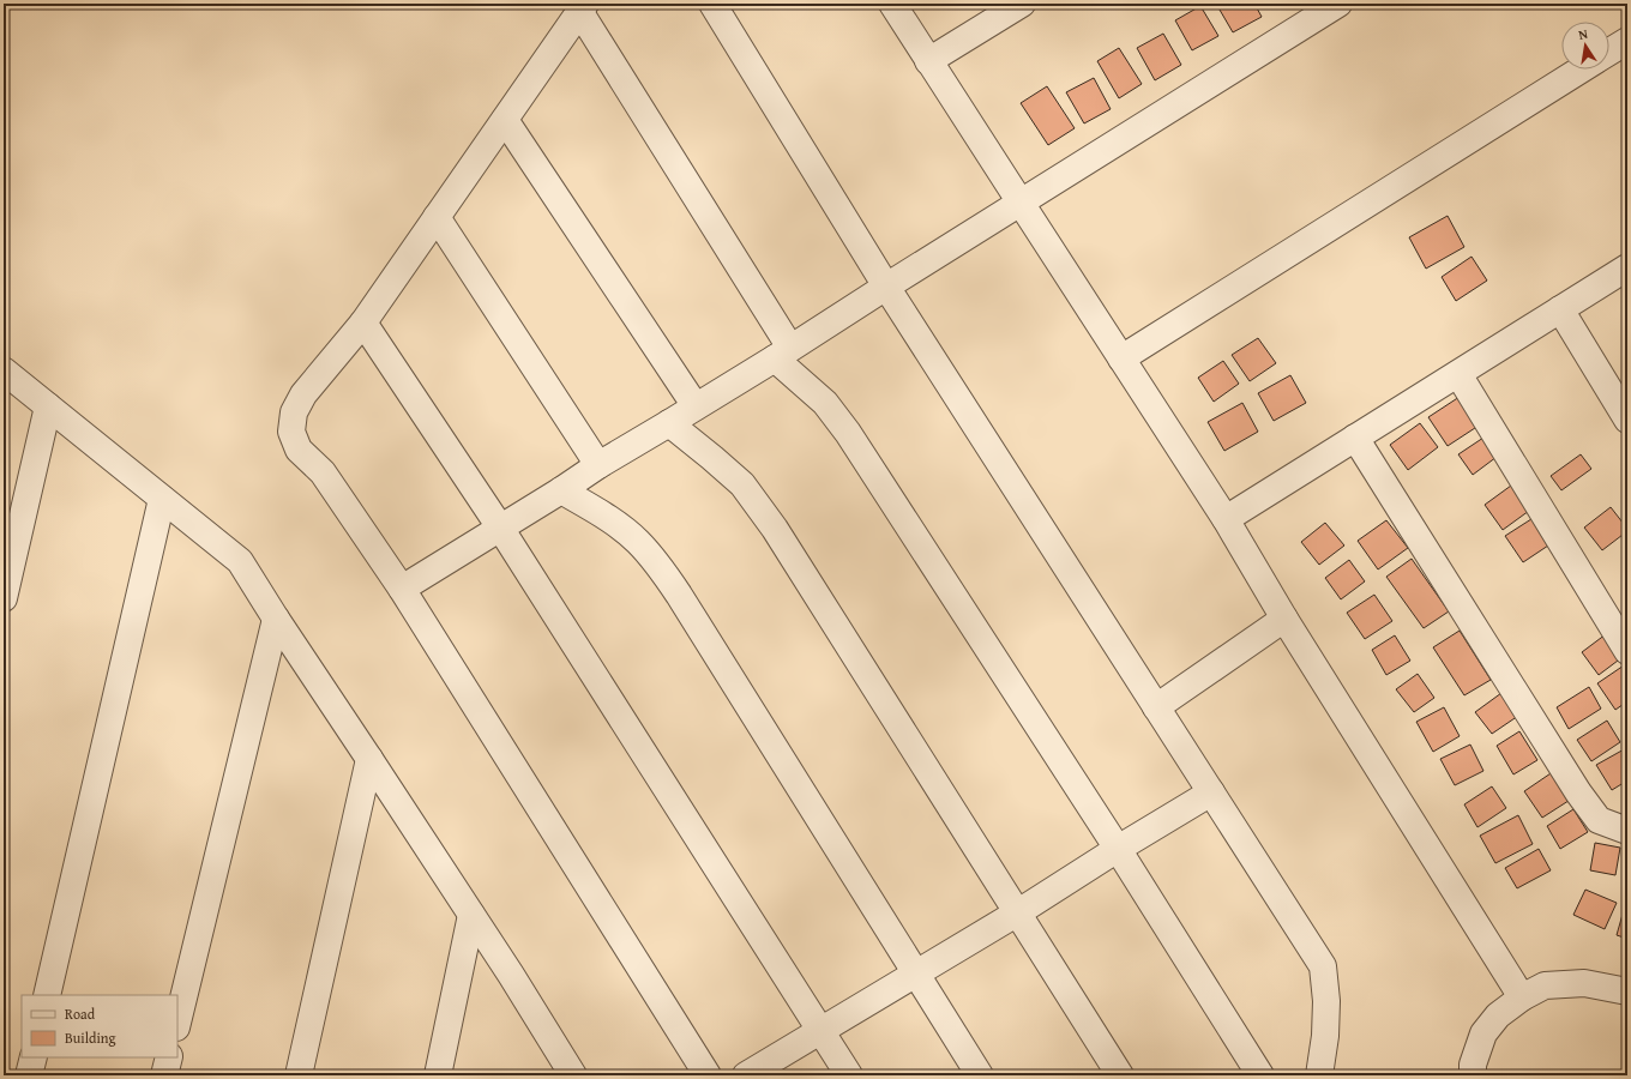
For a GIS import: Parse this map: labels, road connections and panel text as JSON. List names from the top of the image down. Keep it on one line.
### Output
{"legend":["Road","Building"],"north":"top"}
